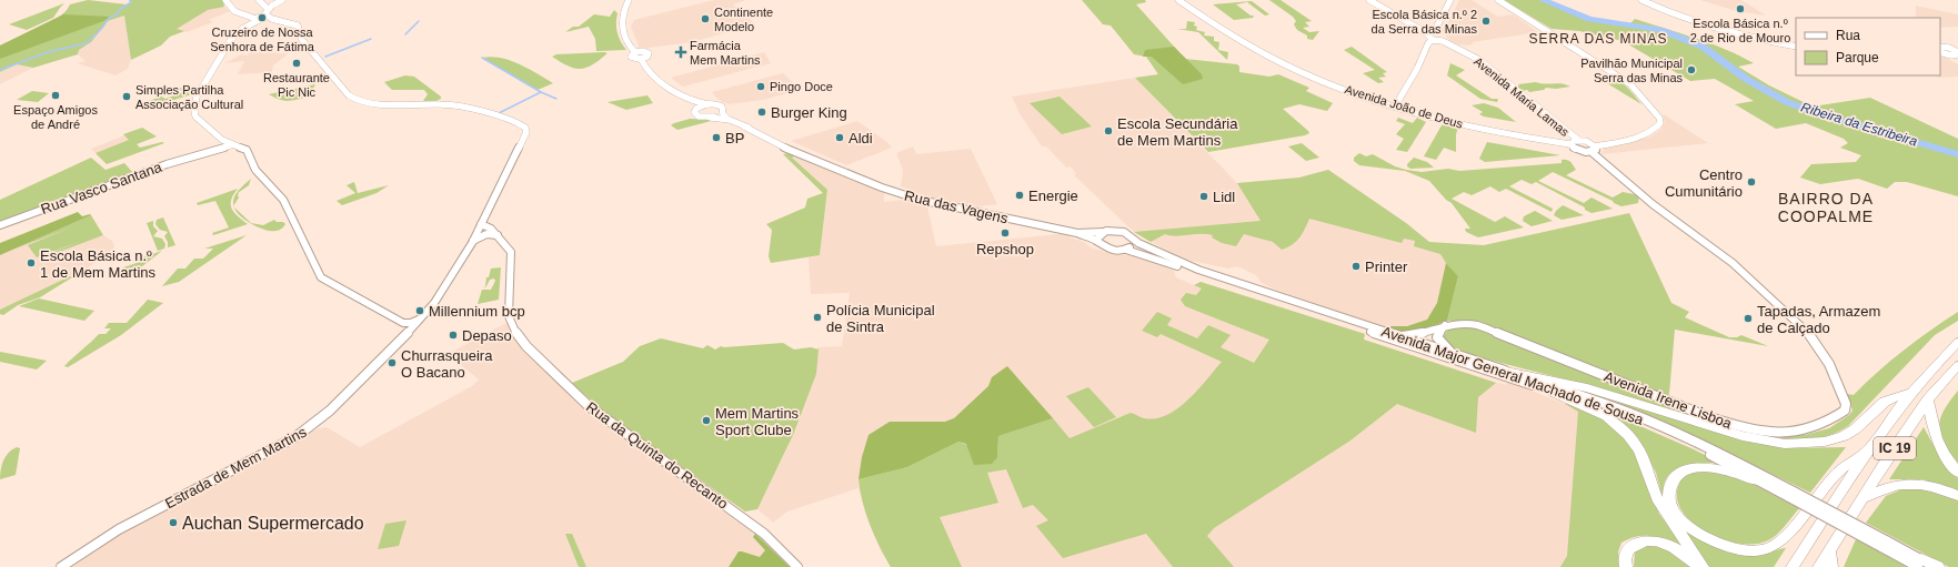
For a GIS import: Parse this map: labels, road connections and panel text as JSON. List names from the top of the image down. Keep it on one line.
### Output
{"streets":{"highway":["IC 19"],"street":["Avenida Maria Lamas","Avenida João de Deus","Rua Vasco Santana","Rua das Vagens","Avenida Major General Machado de Sousa","Avenida Irene Lisboa","Rua da Quinta do Recanto","Estrada de Mem Martins"]},"crossings":[["Avenida Maria Lamas","Avenida João de Deus"],["Avenida Maria Lamas","Avenida Irene Lisboa"],["Avenida João de Deus","Avenida Irene Lisboa"],["Rua das Vagens","Avenida Major General Machado de Sousa"],["Avenida Major General Machado de Sousa","Avenida Irene Lisboa"],["Rua da Quinta do Recanto","Estrada de Mem Martins"]],"districts":["SERRA DAS MINAS","BAIRRO DA COOPALME"],"water":["Ribeira da Estribeira"],"places":{"other":["Escola Básica n.º 2 de Rio de Mouro","Cruzeiro de Nossa Senhora de Fátima","Continente Modelo","Escola Básica n.º 2 da Serra das Minas","Restaurante Pic Nic","Pavilhão Municipal Serra das Minas","Pingo Doce","Espaço Amigos de André","Simples Partilha Associação Cultural","Burger King","Escola Secundária de Mem Martins","BP","Aldi","Centro Cumunitário","Energie","Lidl","Repshop","Escola Básica n.º 1 de Mem Martins","Printer","Millennium bcp","Polícia Municipal de Sintra","Tapadas, Armazem de Calçado","Depaso","Churrasqueira O Bacano","Mem Martins Sport Clube","Auchan Supermercado"],"health":["Farmácia Mem Martins"]},"legend":["Rua","Parque"]}
